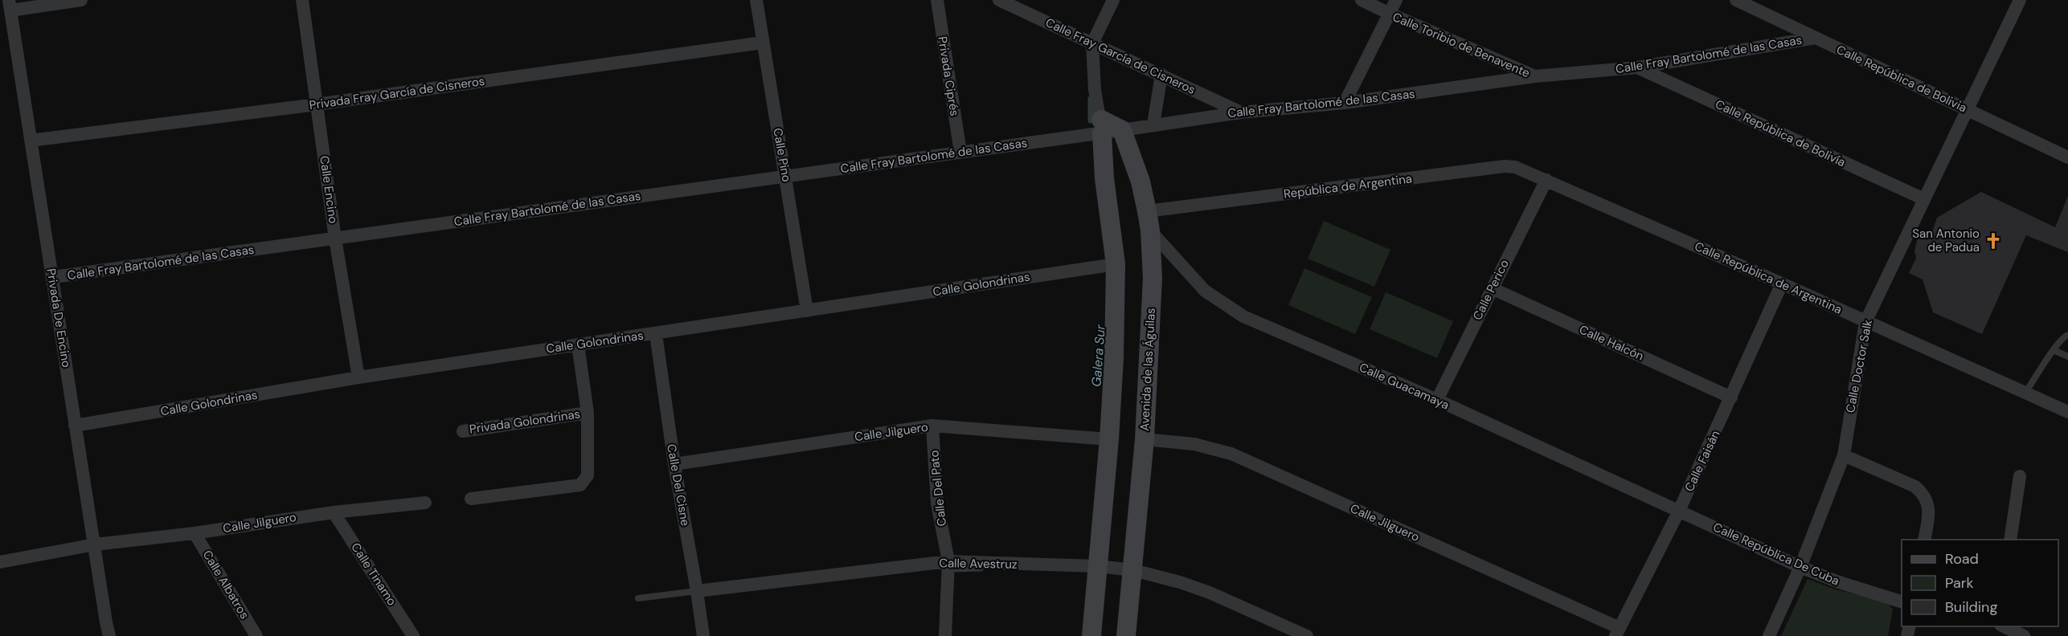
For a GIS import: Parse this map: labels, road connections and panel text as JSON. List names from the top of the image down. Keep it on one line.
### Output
{"streets":{"street":["Calle Toribio de Benavente","Calle Fray Bartolomé de las Casas","Calle Fray García de Cisneros","Privada Ciprés","Calle República de Bolivia","Privada Fray García de Cisneros","Calle República de Bolivía","Calle Pino","República de Argentina","Calle Encino","Calle República de Argentina","Calle Golondrinas","Calle Perico","Privada De Encino","Calle Halcón","Calle Doctor Salk","Avenida de las Águilas","Calle Guacamaya","Privada Golondrinas","Calle Jilguero","Calle Faisán","Calle Del Cisne","Calle Del Pato","Calle República De Cuba","Calle Avestruz","Calle Tinamo","Calle Albatros"]},"crossings":[["Calle Toribio de Benavente","Calle Fray Bartolomé de las Casas"],["Calle Fray Bartolomé de las Casas","Calle Fray García de Cisneros"],["Calle Fray Bartolomé de las Casas","Privada Ciprés"],["Calle Fray Bartolomé de las Casas","Calle República de Bolivia"],["Calle Fray Bartolomé de las Casas","Calle República de Bolivía"],["Calle Fray Bartolomé de las Casas","Calle Pino"],["Calle Fray Bartolomé de las Casas","Calle Encino"],["Calle Fray Bartolomé de las Casas","Privada De Encino"],["Calle Fray Bartolomé de las Casas","Avenida de las Águilas"],["Calle República de Bolivia","Calle Doctor Salk"],["Privada Fray García de Cisneros","Calle Pino"],["Privada Fray García de Cisneros","Calle Encino"],["Privada Fray García de Cisneros","Privada De Encino"],["Calle República de Bolivía","Calle Doctor Salk"],["Calle Pino","Calle Golondrinas"],["República de Argentina","Calle República de Argentina"],["República de Argentina","Calle Perico"],["República de Argentina","Avenida de las Águilas"],["Calle Encino","Calle Golondrinas"],["Calle República de Argentina","Calle Perico"],["Calle República de Argentina","Calle Doctor Salk"],["Calle República de Argentina","Calle Faisán"],["Calle Golondrinas","Privada De Encino"],["Calle Golondrinas","Calle Del Cisne"],["Calle Perico","Calle Halcón"],["Calle Perico","Calle Guacamaya"],["Privada De Encino","Calle Jilguero"],["Calle Halcón","Calle Faisán"],["Calle Doctor Salk","Calle República De Cuba"],["Avenida de las Águilas","Calle Guacamaya"],["Avenida de las Águilas","Calle Jilguero"],["Avenida de las Águilas","Calle Avestruz"],["Calle Guacamaya","Calle Faisán"],["Calle Guacamaya","Calle República De Cuba"],["Calle Jilguero","Calle Faisán"],["Calle Jilguero","Calle Del Cisne"],["Calle Jilguero","Calle Del Pato"],["Calle Jilguero","Calle Tinamo"],["Calle Jilguero","Calle Albatros"],["Calle Faisán","Calle República De Cuba"],["Calle Del Cisne","Calle Avestruz"],["Calle Del Pato","Calle Avestruz"]],"water":["Galera Sur"],"places":{"church":["San Antonio de Padua"]},"legend":["Road","Park","Building"]}
